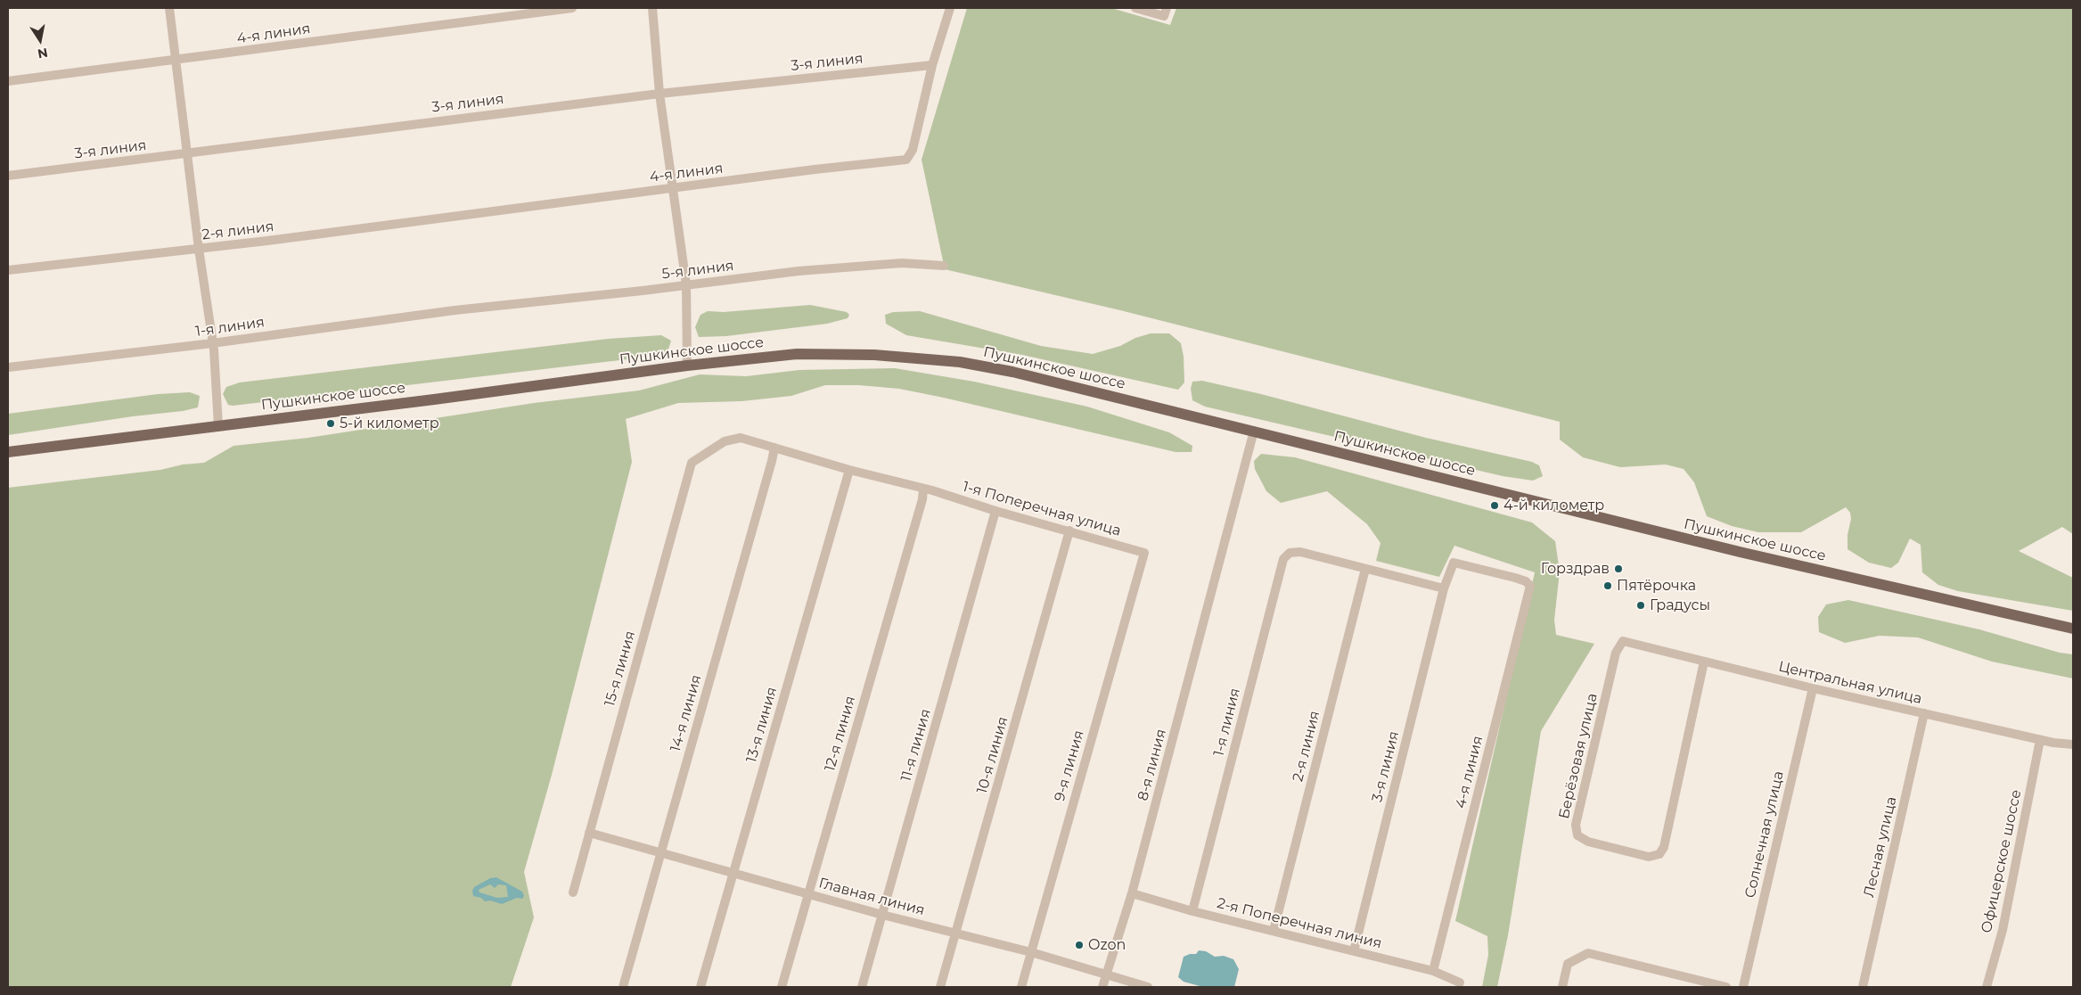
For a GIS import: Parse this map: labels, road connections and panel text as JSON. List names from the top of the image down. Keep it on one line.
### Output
{"streets":{"main road":["Пушкинское шоссе"],"street":["4-я линия","3-я линия","2-я линия","5-я линия","1-я линия","1-я Поперечная улица","15-я линия","Центральная улица","14-я линия","13-я линия","12-я линия","11-я линия","10-я линия","Берёзовая улица","8-я линия","9-я линия","Солнечная улица","Лесная улица","Офицерское шоссе","Главная линия","2-я Поперечная линия"]},"crossings":[["4-я линия","3-я линия"],["4-я линия","2-я линия"],["4-я линия","2-я Поперечная линия"],["3-я линия","2-я Поперечная линия"],["2-я линия","1-я линия"],["2-я линия","2-я Поперечная линия"],["5-я линия","1-я линия"],["1-я линия","2-я Поперечная линия"],["Пушкинское шоссе","8-я линия"],["1-я Поперечная улица","15-я линия"],["1-я Поперечная улица","14-я линия"],["1-я Поперечная улица","13-я линия"],["1-я Поперечная улица","12-я линия"],["1-я Поперечная улица","11-я линия"],["1-я Поперечная улица","10-я линия"],["1-я Поперечная улица","9-я линия"],["15-я линия","Главная линия"],["Центральная улица","Берёзовая улица"],["Центральная улица","Солнечная улица"],["Центральная улица","Лесная улица"],["Центральная улица","Офицерское шоссе"],["14-я линия","Главная линия"],["13-я линия","Главная линия"],["12-я линия","Главная линия"],["11-я линия","Главная линия"],["10-я линия","Главная линия"],["8-я линия","Главная линия"],["8-я линия","2-я Поперечная линия"],["9-я линия","Главная линия"]],"places":["5-й километр","4-й километр","Горздрав","Пятёрочка","Градусы","Ozon"],"north":"bottom"}
